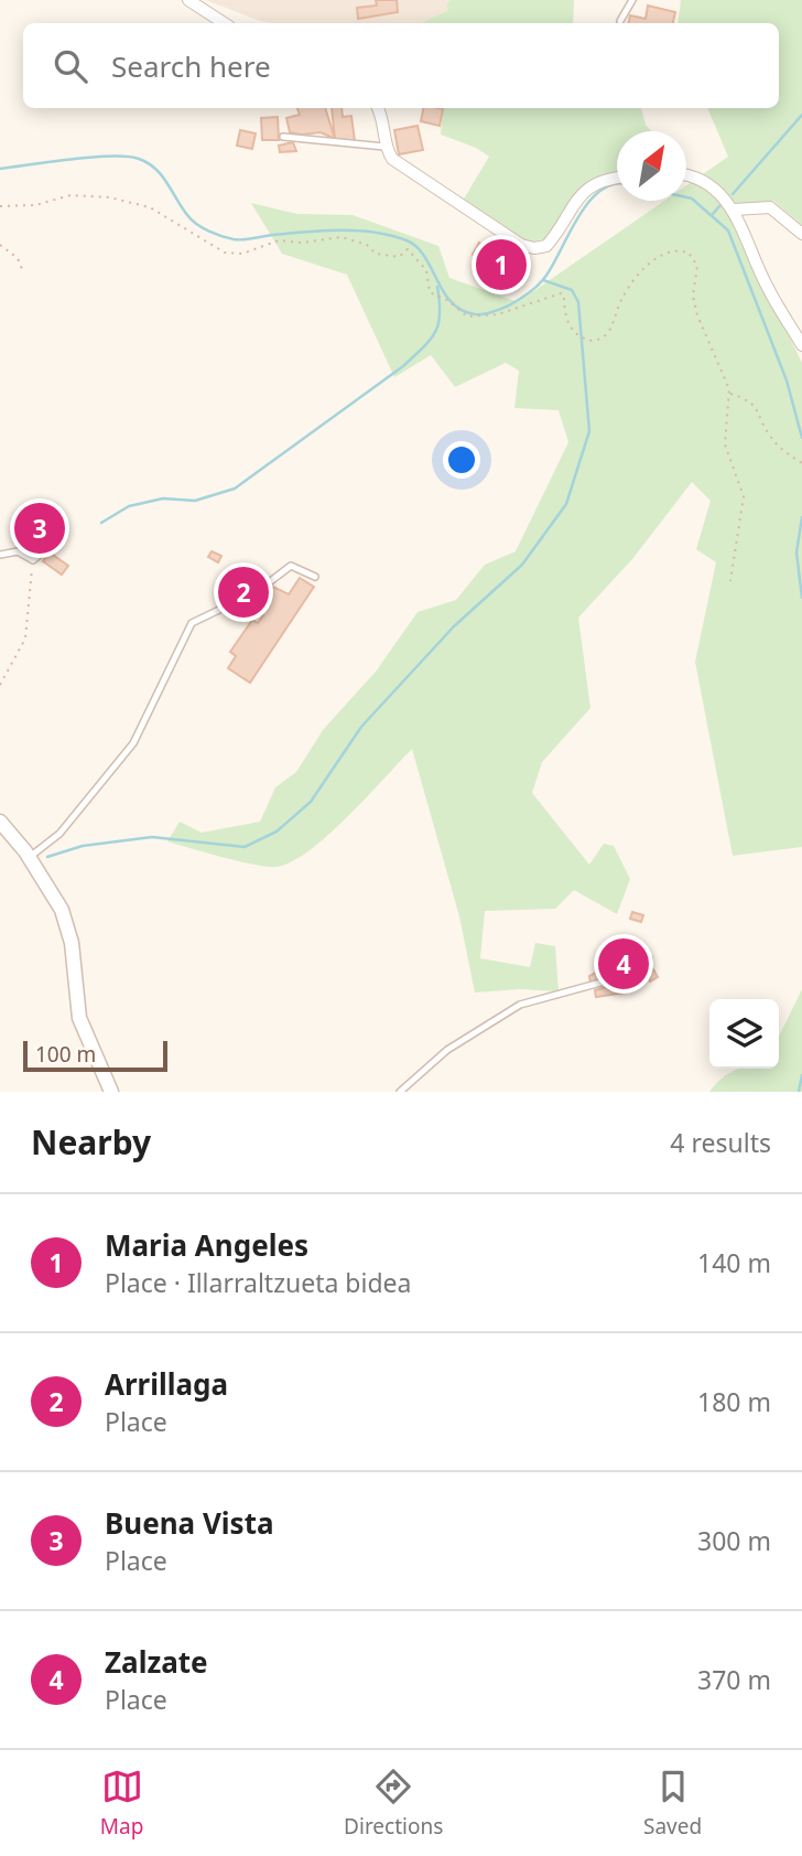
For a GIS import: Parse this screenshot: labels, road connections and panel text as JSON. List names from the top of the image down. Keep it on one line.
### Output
{"scale_bar":"100 m","north":"top right","page":{"search":"Search here","pins":["1","3","2","4"],"scale":"100 m","heading":["Nearby","4 results"],"list":[{"mark":"1","name":"Maria Angeles","note":"Place · Illarraltzueta bidea","value":"140 m"},{"mark":"2","name":"Arrillaga","note":"Place","value":"180 m"},{"mark":"3","name":"Buena Vista","note":"Place","value":"300 m"},{"mark":"4","name":"Zalzate","note":"Place","value":"370 m"}],"nav":["Map","Directions","Saved"]}}
